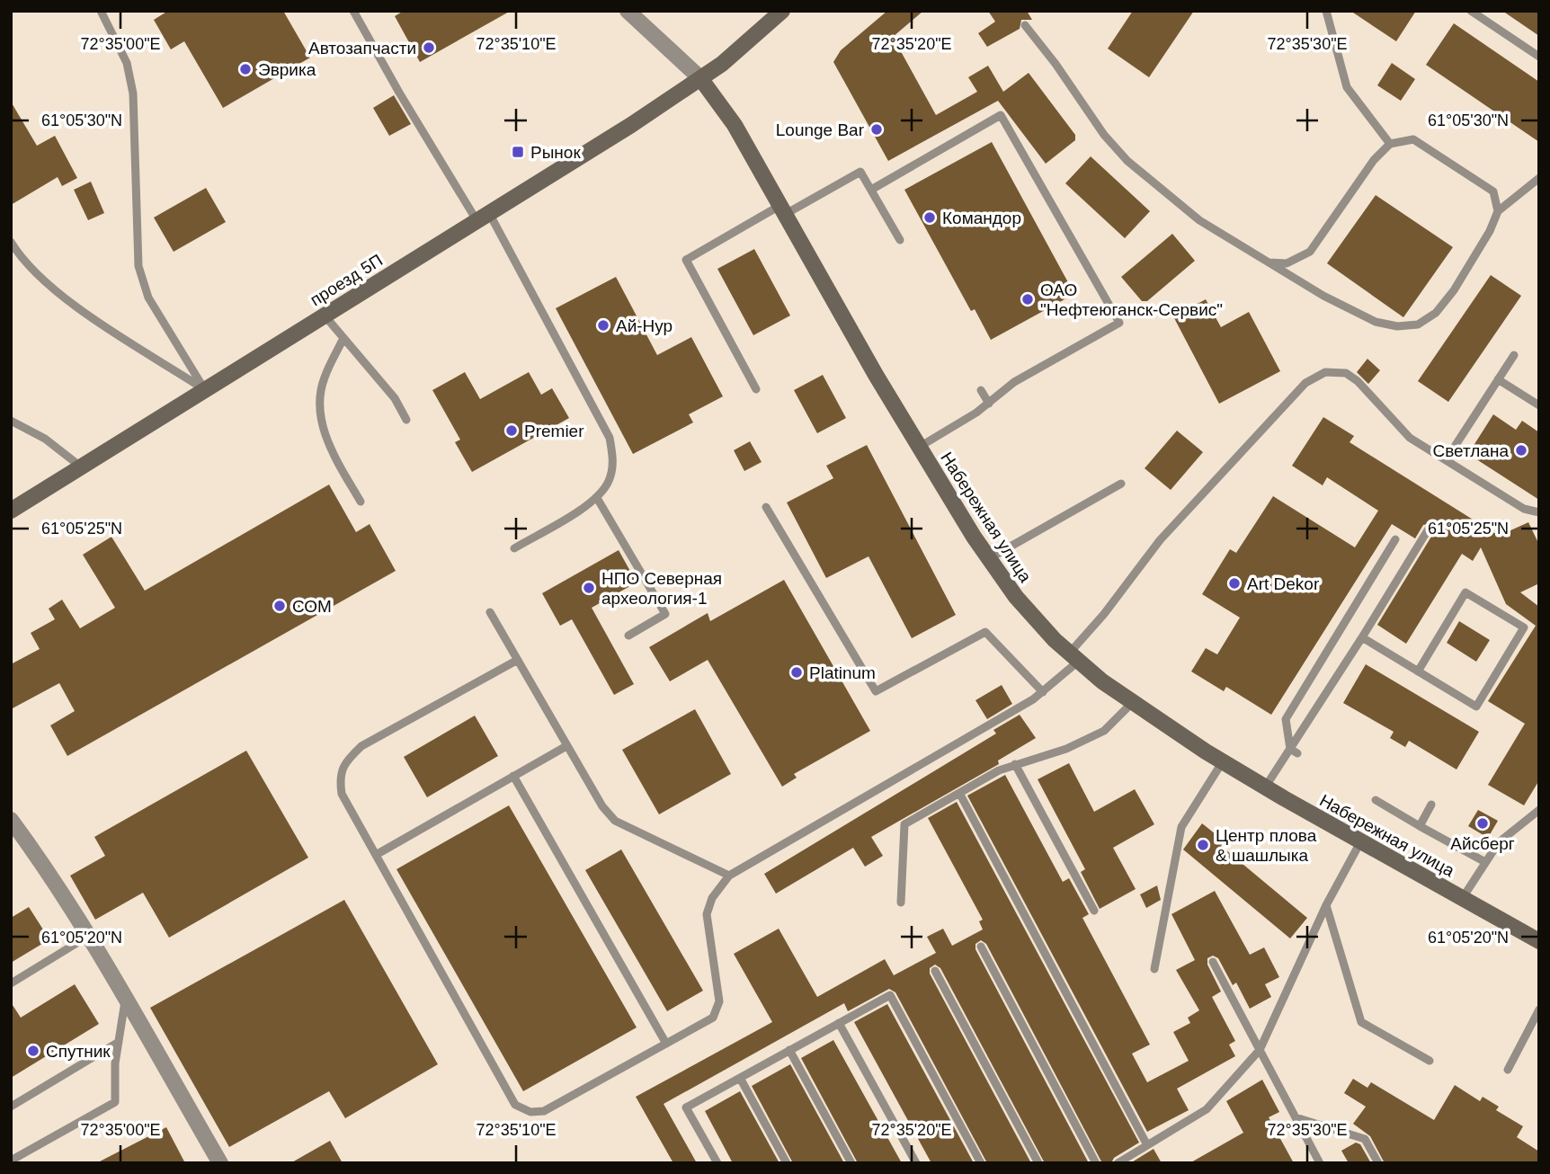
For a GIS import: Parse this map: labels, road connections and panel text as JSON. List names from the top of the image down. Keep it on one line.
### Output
{"streets":{"street":["проезд 5П","Набережная улица"]},"crossings":[["проезд 5П","Набережная улица"]],"places":{"other":["Автозапчасти","Эврика","Lounge Bar","Командор","ОАО \"Нефтеюганск-Сервис\"","Ай-Нур","Premier","Светлана","Art Dekor","НПО Северная археология-1","СОМ","Platinum","Айсберг","Центр плова & шашлыка","Спутник"],"transit":["Рынок"]},"coordinates":["72°35'00\"E","72°35'10\"E","72°35'20\"E","72°35'30\"E","61°05'30\"N","61°05'25\"N","61°05'20\"N"]}
